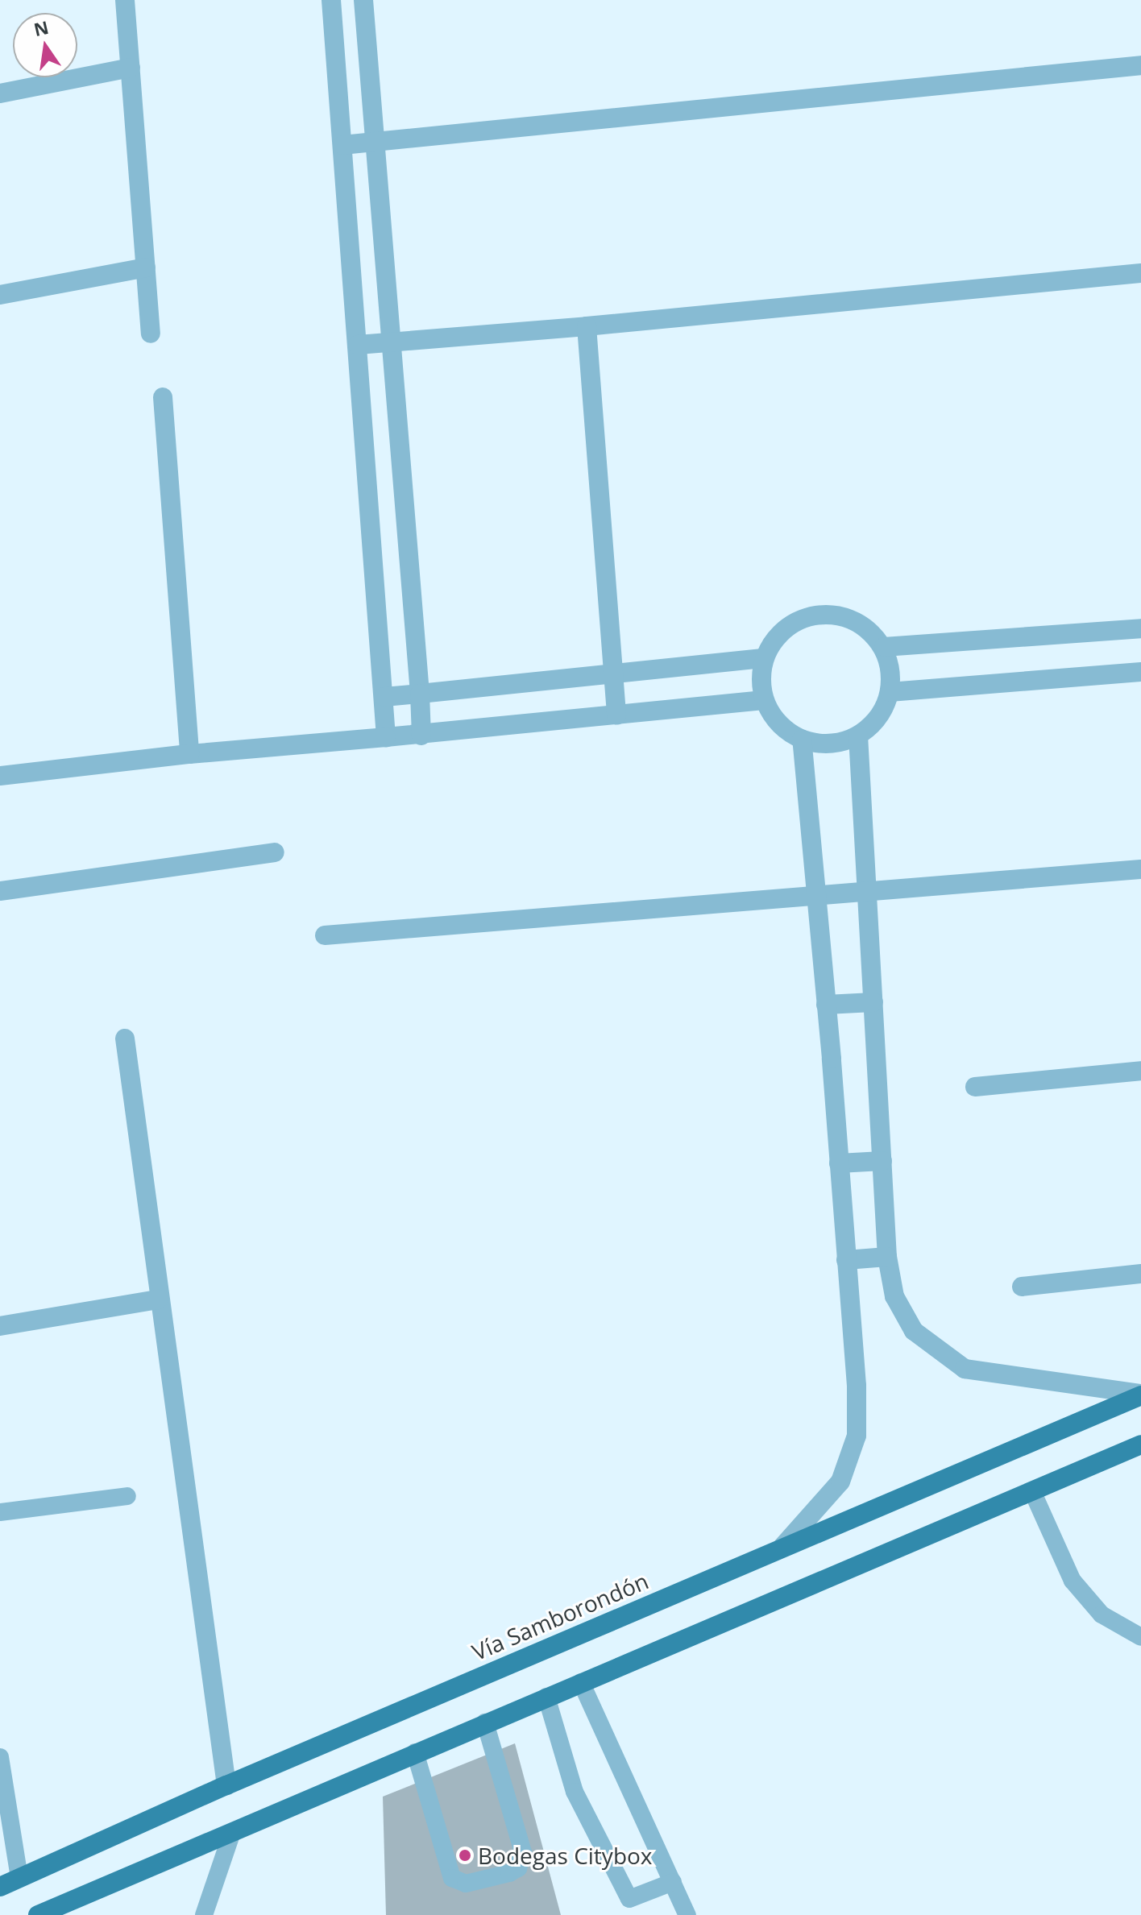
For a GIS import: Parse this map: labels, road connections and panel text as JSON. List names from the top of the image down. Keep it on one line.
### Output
{"streets":{"main road":["Vía Samborondón"]},"places":["Bodegas Citybox"],"north":"top"}
